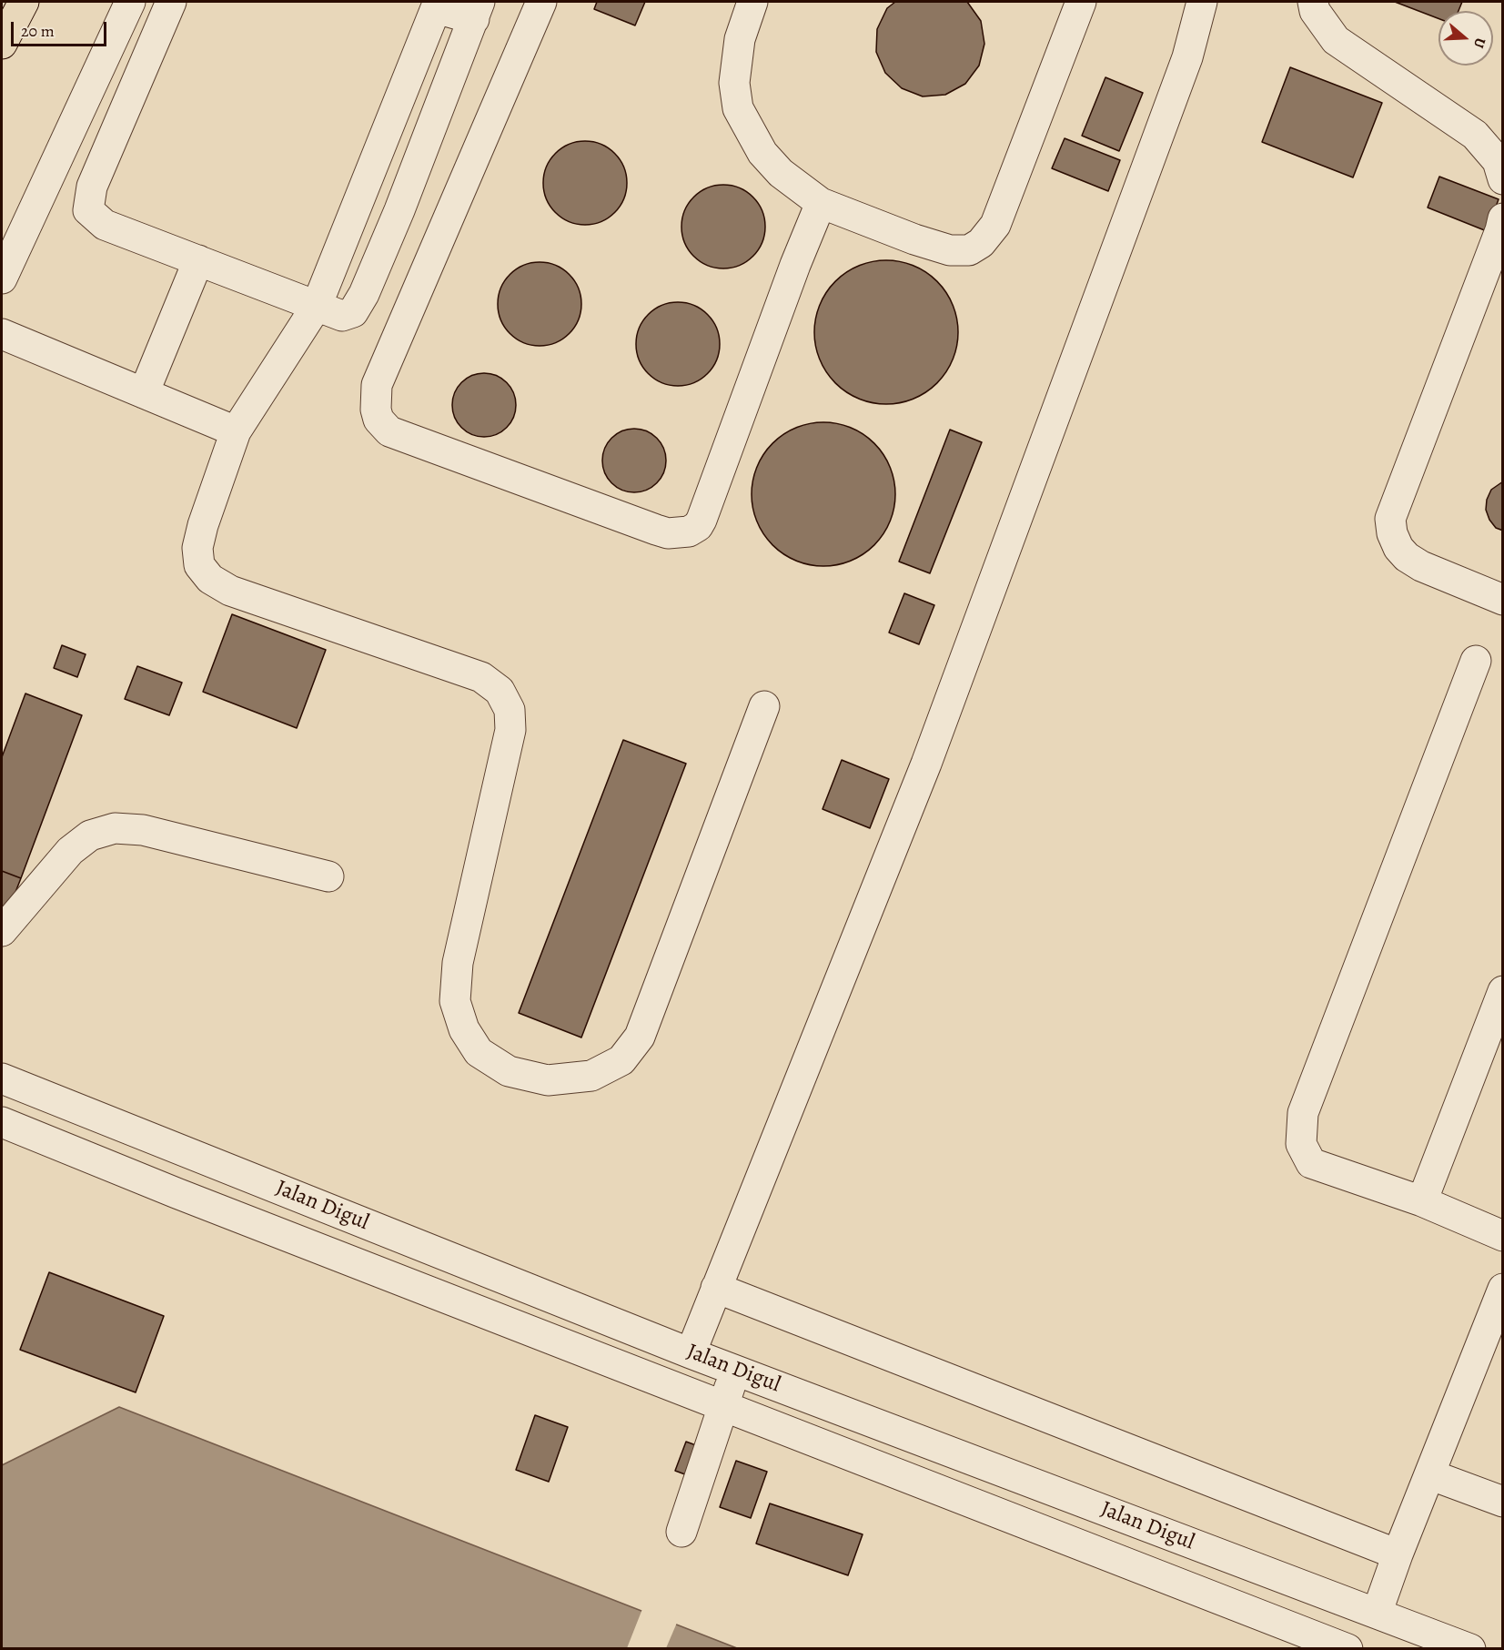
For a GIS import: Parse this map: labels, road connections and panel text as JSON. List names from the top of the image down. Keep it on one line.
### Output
{"streets":{"street":["Jalan Digul"]},"scale_bar":"20 m","north":"right"}
